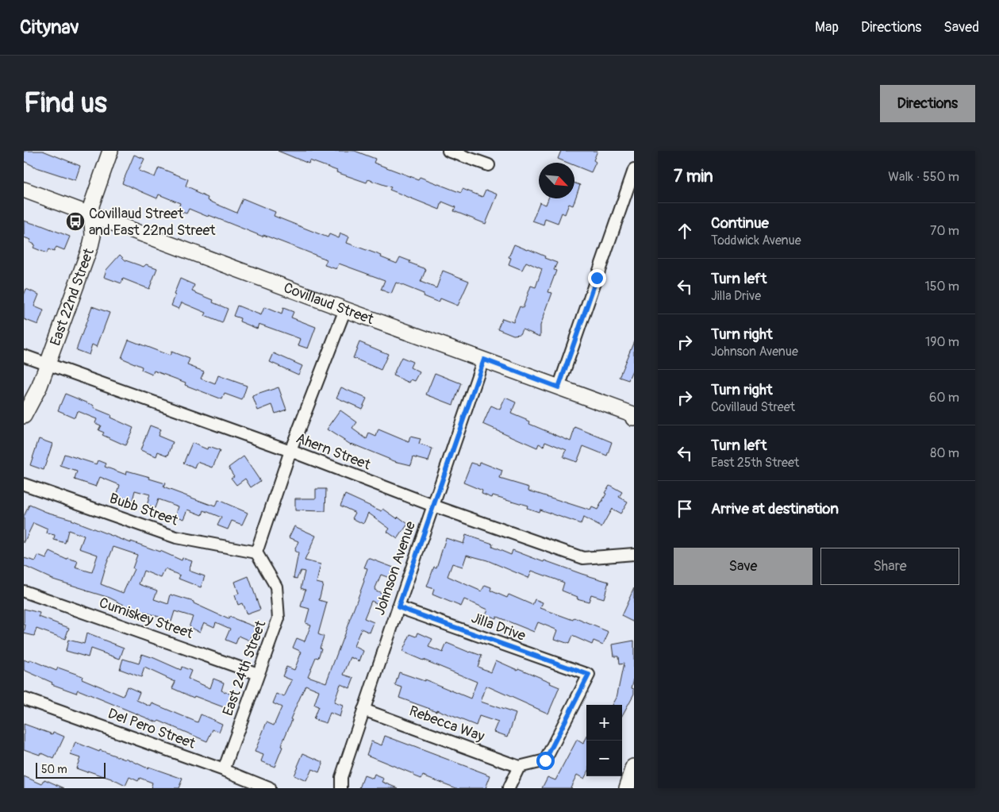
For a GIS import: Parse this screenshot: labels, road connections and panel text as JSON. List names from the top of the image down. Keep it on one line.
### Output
{"streets":{"street":["East 22nd Street","Covillaud Street","Ahern Street","Bubb Street","Johnson Avenue","Cumiskey Street","Jilla Drive","East 24th Street","Rebecca Way","Del Pero Street"]},"crossings":[["East 22nd Street","Covillaud Street"],["East 22nd Street","Ahern Street"],["Covillaud Street","Johnson Avenue"],["Ahern Street","Johnson Avenue"],["Bubb Street","East 24th Street"],["Johnson Avenue","Jilla Drive"],["Johnson Avenue","Rebecca Way"],["Cumiskey Street","East 24th Street"],["Jilla Drive","Rebecca Way"],["East 24th Street","Del Pero Street"]],"places":{"bus stop":["Covillaud Street and East 22nd Street"]},"scale_bar":"50 m","north":"bottom right","page":{"header":"Citynav","nav":["Map","Directions","Saved"],"buttons":["Directions",["Save","Share"]],"title":"Find us","heading":["7 min","Walk · 550 m"],"list":[["Continue","Toddwick Avenue","70 m"],["Turn left","Jilla Drive","150 m"],["Turn right","Johnson Avenue","190 m"],["Turn right","Covillaud Street","60 m"],["Turn left","East 25th Street","80 m"],"Arrive at destination"],"map_buttons":["+","−"],"scale":"50 m"}}
